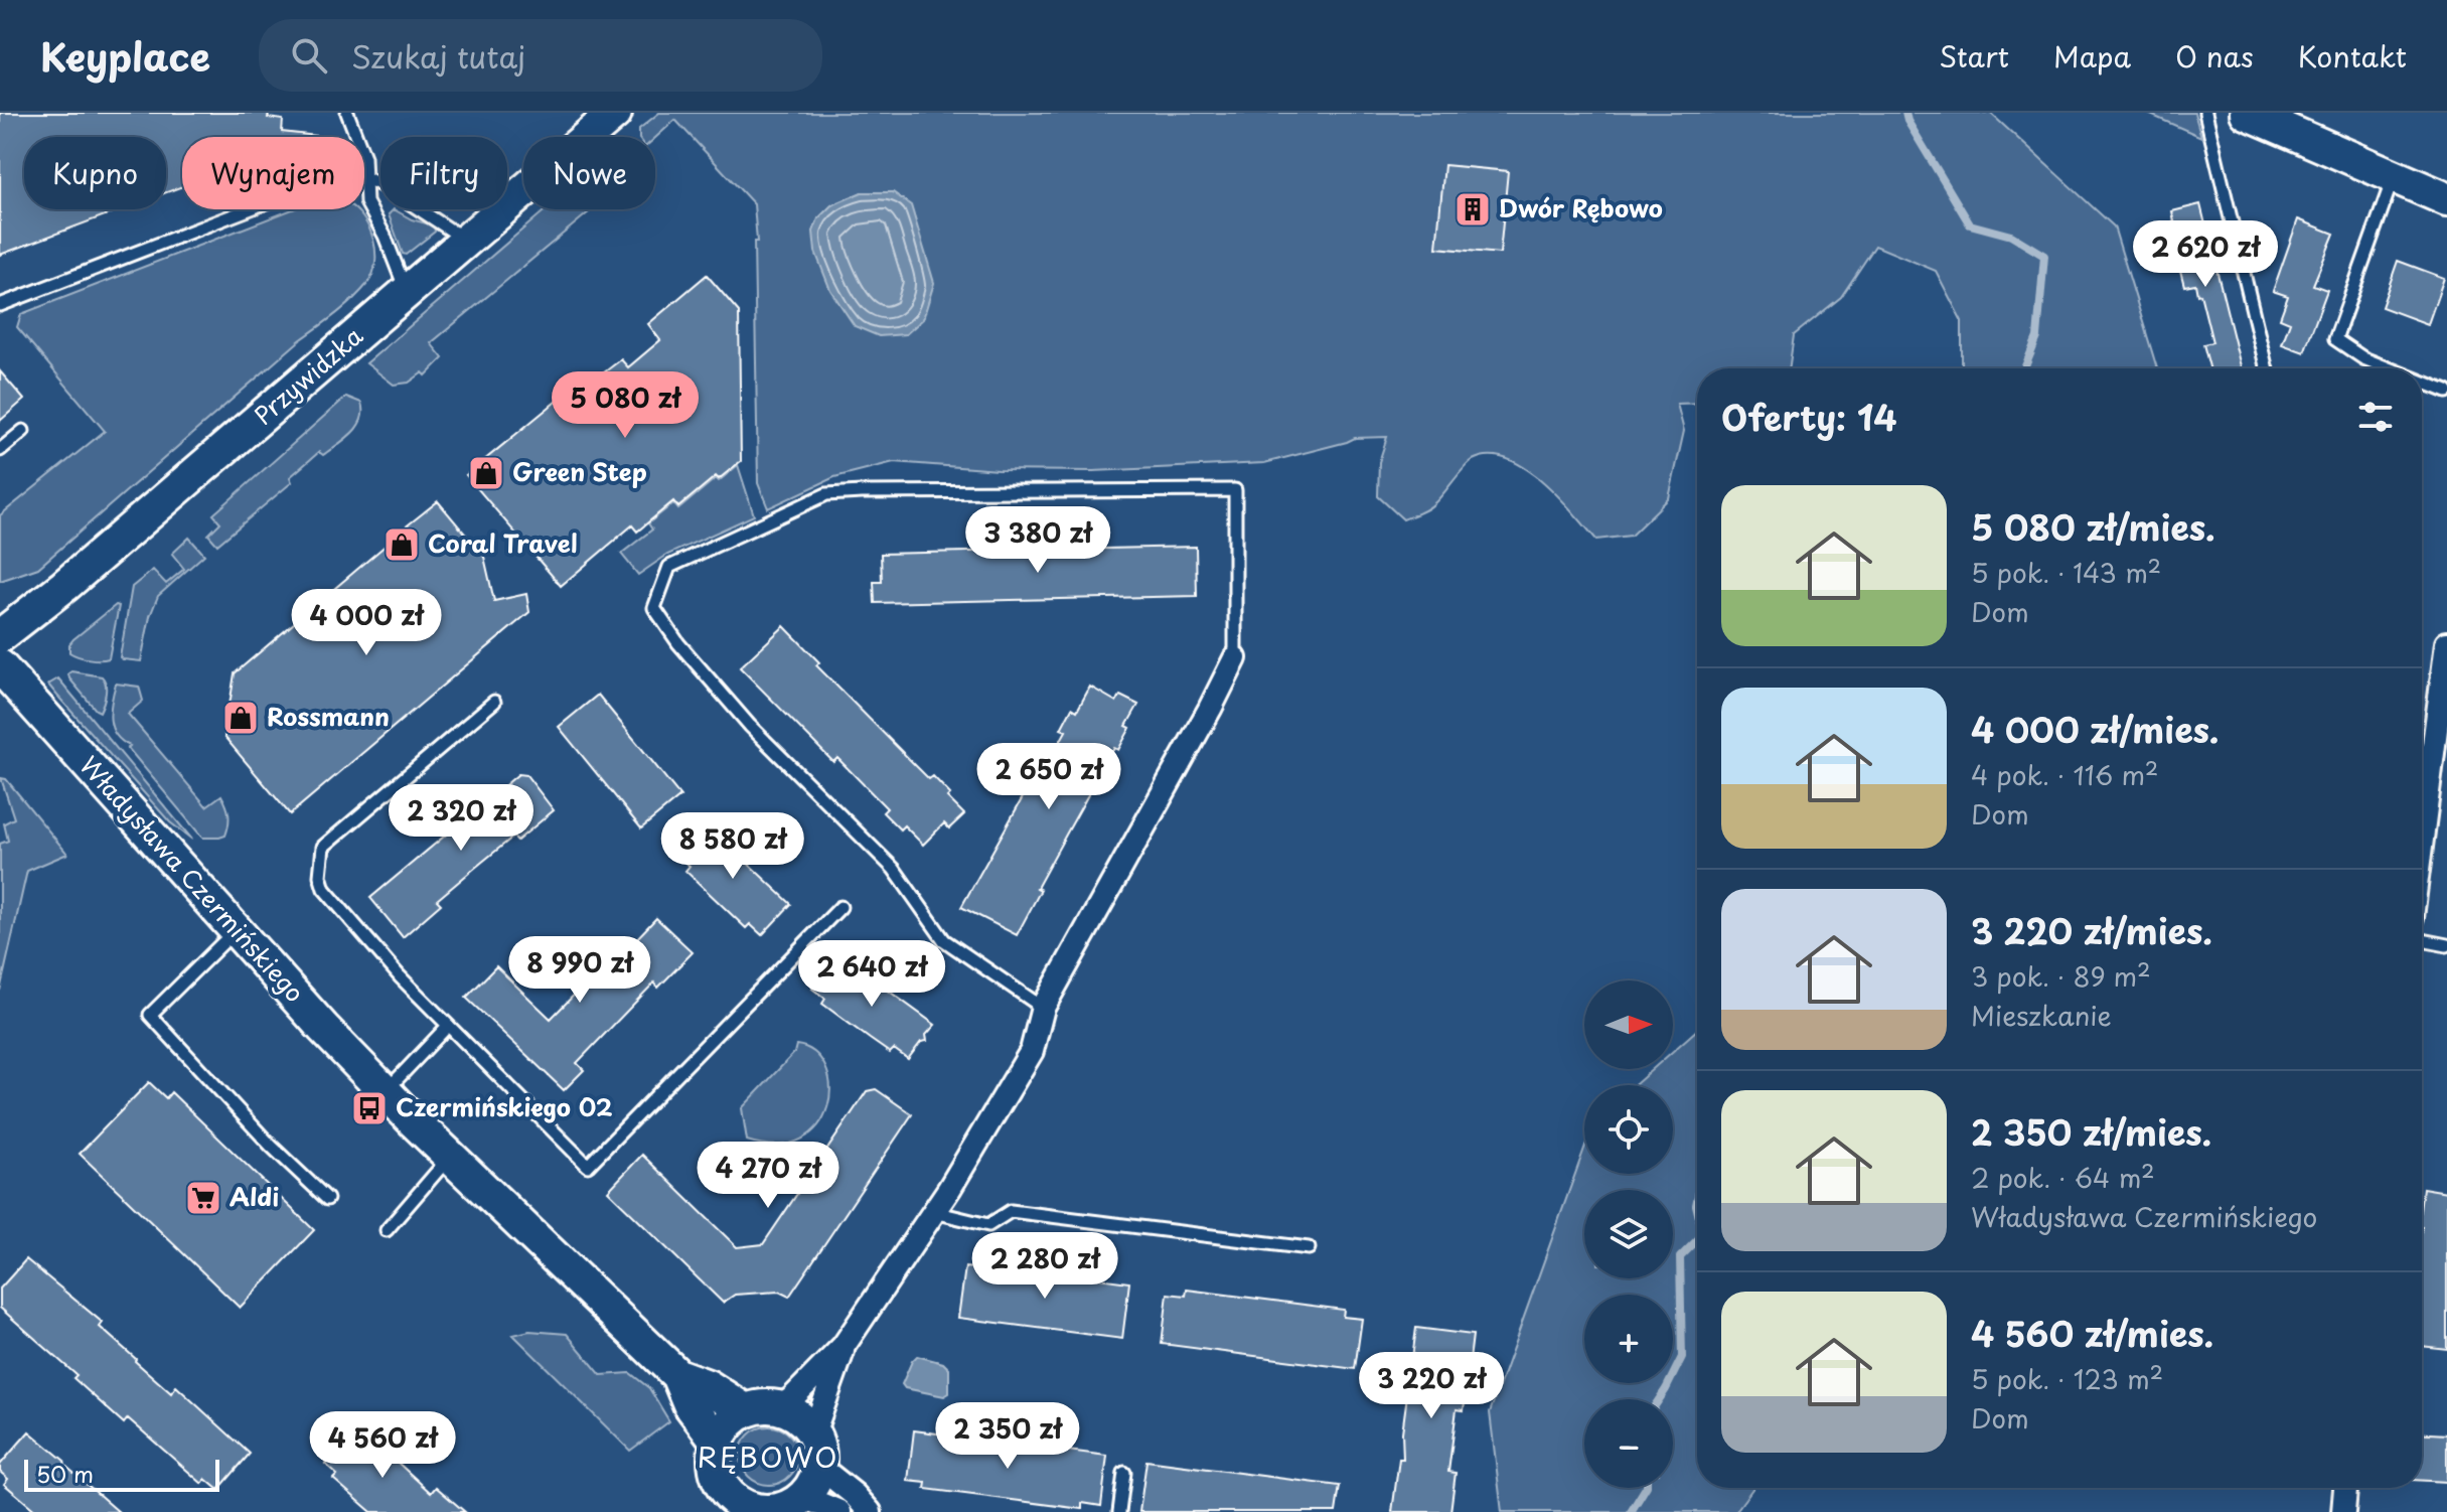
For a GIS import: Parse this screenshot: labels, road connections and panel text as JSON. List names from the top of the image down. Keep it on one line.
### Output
{"streets":{"street":["Przywidzka","Władysława Czermińskiego"]},"districts":["RĘBOWO"],"places":{"building":["Dwór Rębowo"],"shop":["Green Step","Coral Travel","Rossmann"],"bus stop":["Czermińskiego 02"],"supermarket":["Aldi"]},"scale_bar":"50 m","north":"right","page":{"header":"Keyplace","search":"Szukaj tutaj","nav":["Start","Mapa","O nas","Kontakt"],"chip":["Kupno","Wynajem","Filtry","Nowe"],"price":["2 620 zł","5 080 zł","3 380 zł","4 000 zł","2 650 zł","2 320 zł","8 580 zł","8 990 zł","2 640 zł","4 270 zł","2 280 zł","3 220 zł","2 350 zł","4 560 zł"],"heading":"Oferty: 14","list":[{"name":"5 080 zł/mies.","note":"5 pok. · 143 m² · Dom"},{"name":"4 000 zł/mies.","note":"4 pok. · 116 m² · Dom"},{"name":"3 220 zł/mies.","note":"3 pok. · 89 m² · Mieszkanie"},{"name":"2 350 zł/mies.","note":"2 pok. · 64 m² · Władysława Czermińskiego"},{"name":"4 560 zł/mies.","note":"5 pok. · 123 m² · Dom"}],"map_buttons":["+","−"],"scale":"50 m"}}
